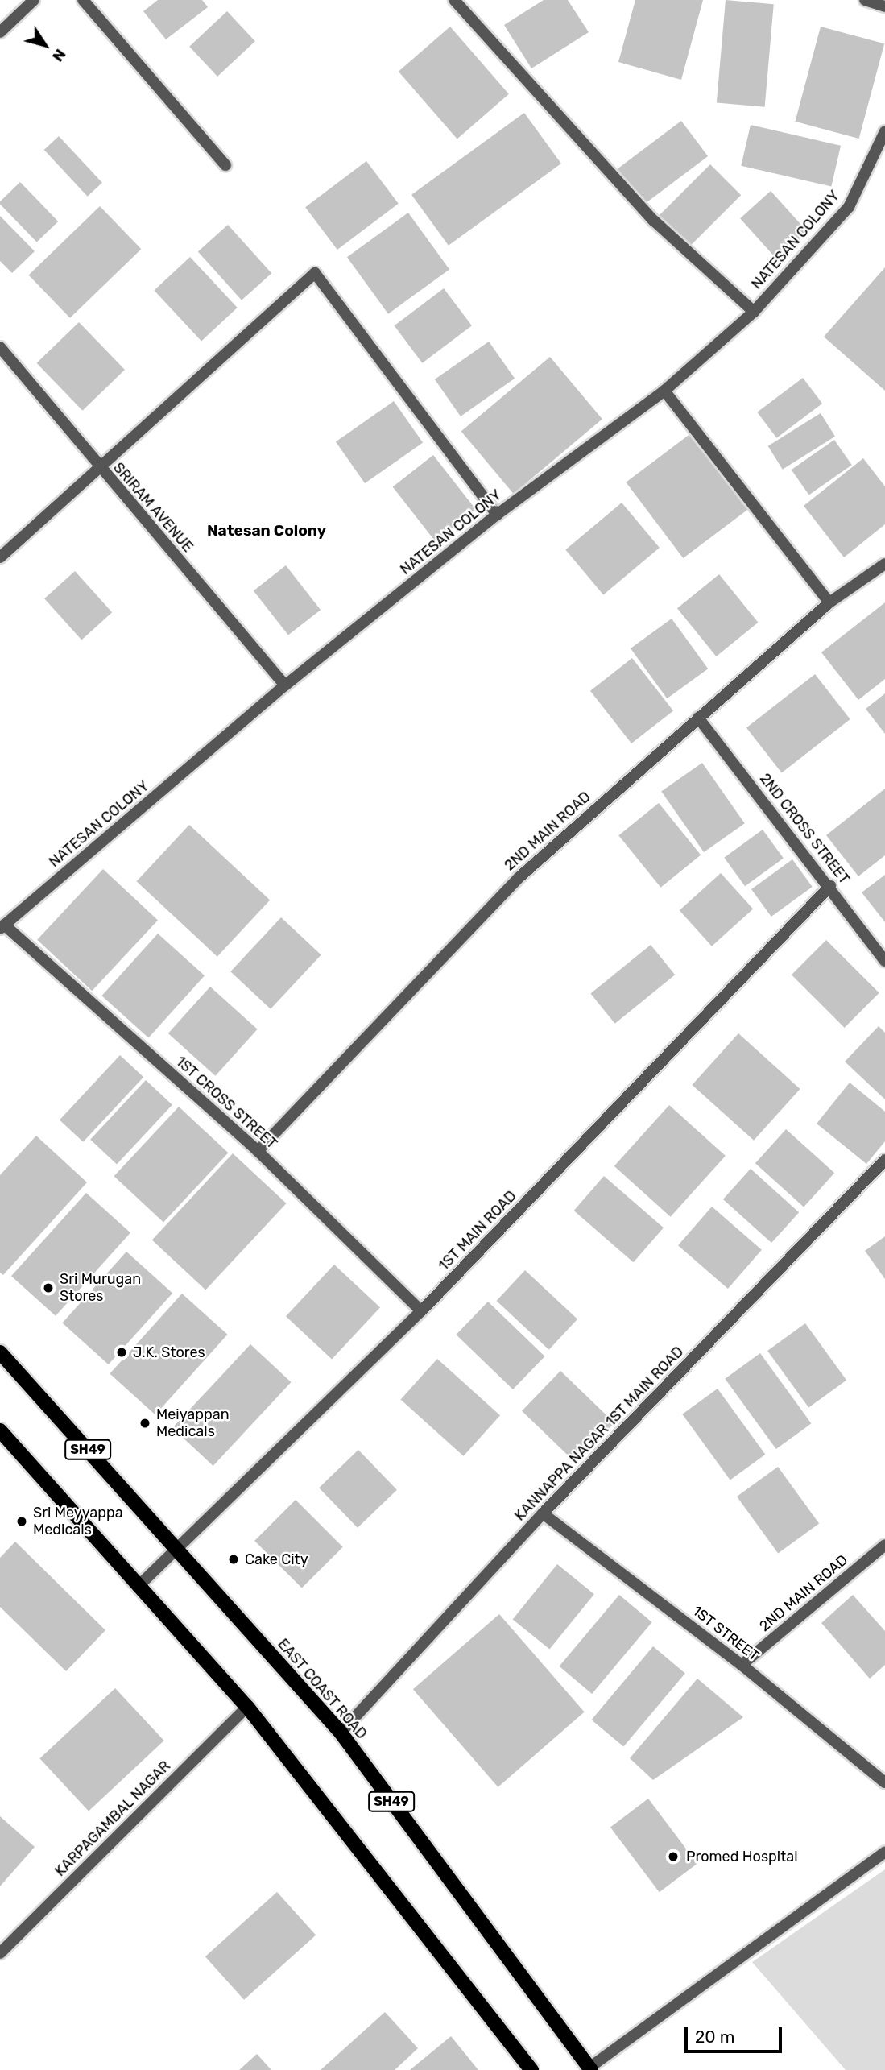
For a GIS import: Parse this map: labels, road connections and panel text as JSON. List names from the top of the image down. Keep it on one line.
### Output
{"streets":{"main road":["SH49","EAST COAST ROAD"],"street":["NATESAN COLONY","SRIRAM AVENUE","2ND CROSS STREET","2ND MAIN ROAD","1ST CROSS STREET","1ST MAIN ROAD","KANNAPPA NAGAR 1ST MAIN ROAD","1ST STREET","KARPAGAMBAL NAGAR"]},"crossings":[["NATESAN COLONY","SRIRAM AVENUE"],["NATESAN COLONY","1ST CROSS STREET"],["2ND CROSS STREET","2ND MAIN ROAD"],["2ND CROSS STREET","1ST MAIN ROAD"],["2ND MAIN ROAD","1ST CROSS STREET"],["2ND MAIN ROAD","1ST STREET"],["1ST CROSS STREET","1ST MAIN ROAD"],["1ST MAIN ROAD","EAST COAST ROAD"],["KANNAPPA NAGAR 1ST MAIN ROAD","1ST STREET"],["KANNAPPA NAGAR 1ST MAIN ROAD","EAST COAST ROAD"]],"districts":["Natesan Colony"],"places":["Sri Murugan Stores","J.K. Stores","Meiyappan Medicals","Sri Meyyappa Medicals","Cake City","Promed Hospital"],"scale_bar":"20 m","north":"bottom right"}
